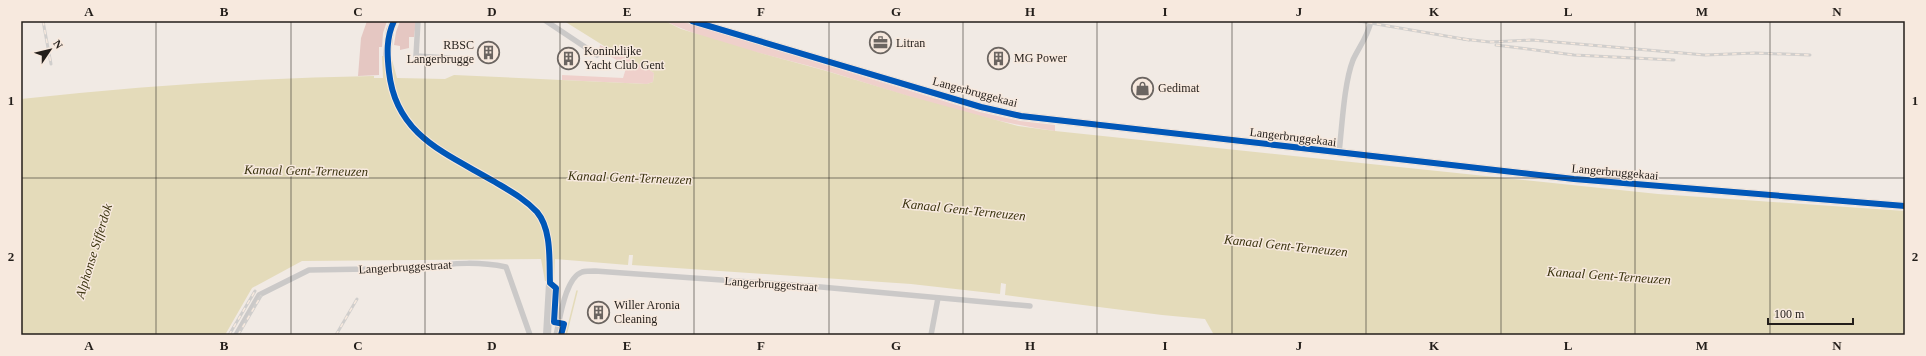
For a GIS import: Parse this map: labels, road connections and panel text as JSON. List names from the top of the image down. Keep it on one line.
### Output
{"streets":{"main road":["Langerbruggekaai"],"street":["Langerbruggestraat"]},"water":["Kanaal Gent-Terneuzen","Alphonse Sifferdok"],"places":{"office":["Litran"],"building":["RBSC Langerbrugge","Koninklijke Yacht Club Gent","MG Power","Willer Aronia Cleaning"],"shop":["Gedimat"]},"scale_bar":"100 m","north":"top right","grid":{"columns":["A","B","C","D","E","F","G","H","I","J","K","L","M","N"],"rows":["1","2"]}}
